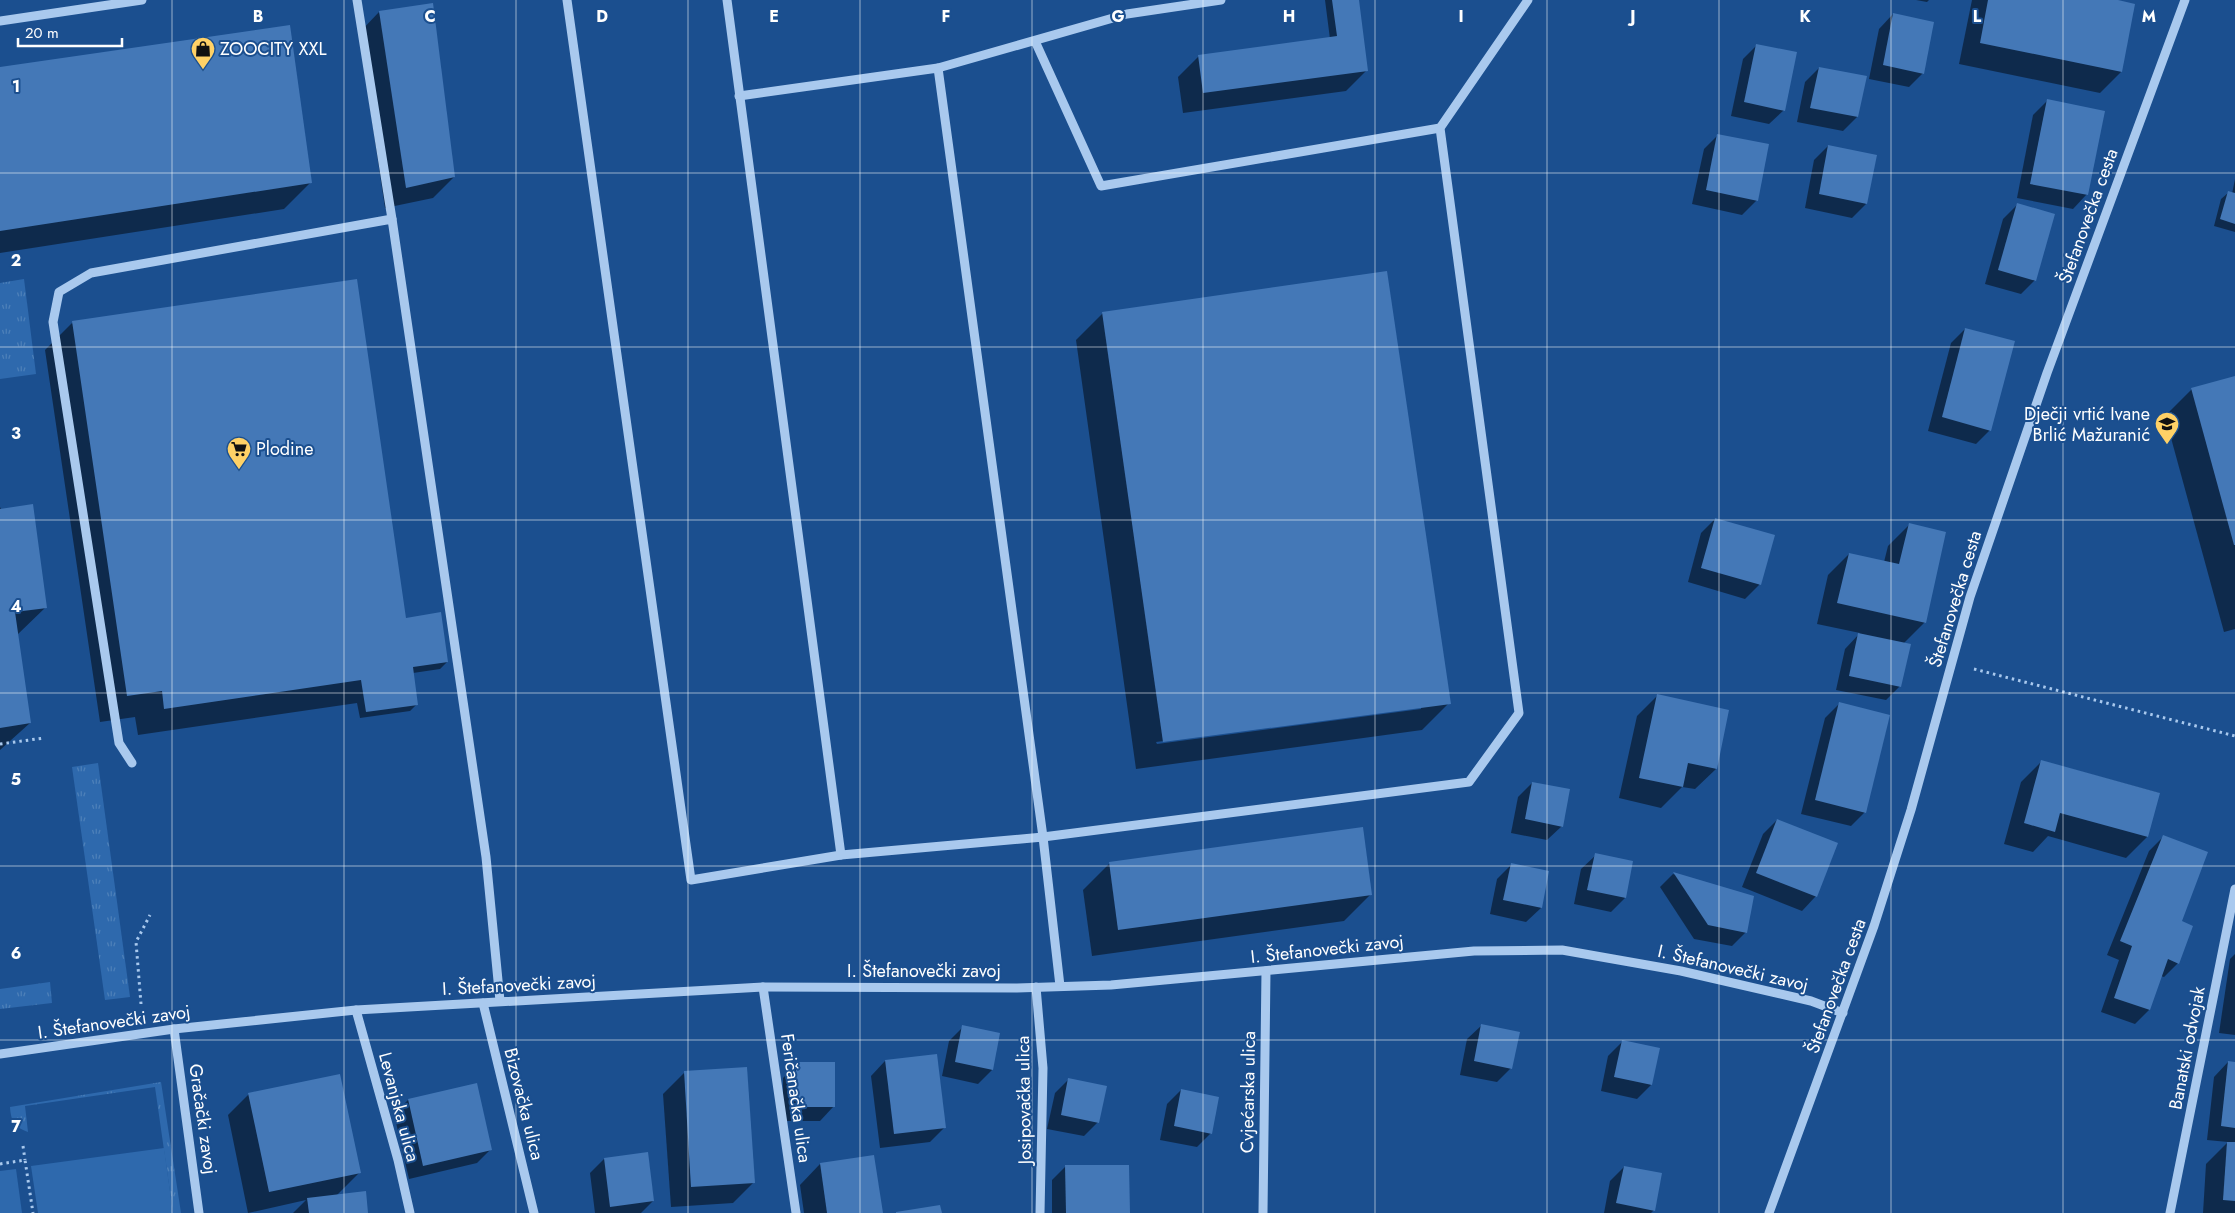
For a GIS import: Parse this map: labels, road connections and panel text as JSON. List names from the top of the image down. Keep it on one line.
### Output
{"streets":{"street":["Štefanovečka cesta","I. Štefanovečki zavoj","Banatski odvojak","Cvjećarska ulica","Feričanačka ulica","Josipovačka ulica","Bizovačka ulica","Levanjska ulica","Gračački zavoj"]},"crossings":[["Štefanovečka cesta","I. Štefanovečki zavoj"],["I. Štefanovečki zavoj","Cvjećarska ulica"],["I. Štefanovečki zavoj","Feričanačka ulica"],["I. Štefanovečki zavoj","Josipovačka ulica"],["I. Štefanovečki zavoj","Bizovačka ulica"],["I. Štefanovečki zavoj","Levanjska ulica"],["I. Štefanovečki zavoj","Gračački zavoj"]],"places":{"shop":["ZOOCITY XXL"],"school or university":["Dječji vrtić Ivane Brlić Mažuranić"],"supermarket":["Plodine"]},"scale_bar":"20 m","grid":{"columns":["B","C","D","E","F","G","H","I","J","K","L","M"],"rows":["1","2","3","4","5","6","7"]}}
